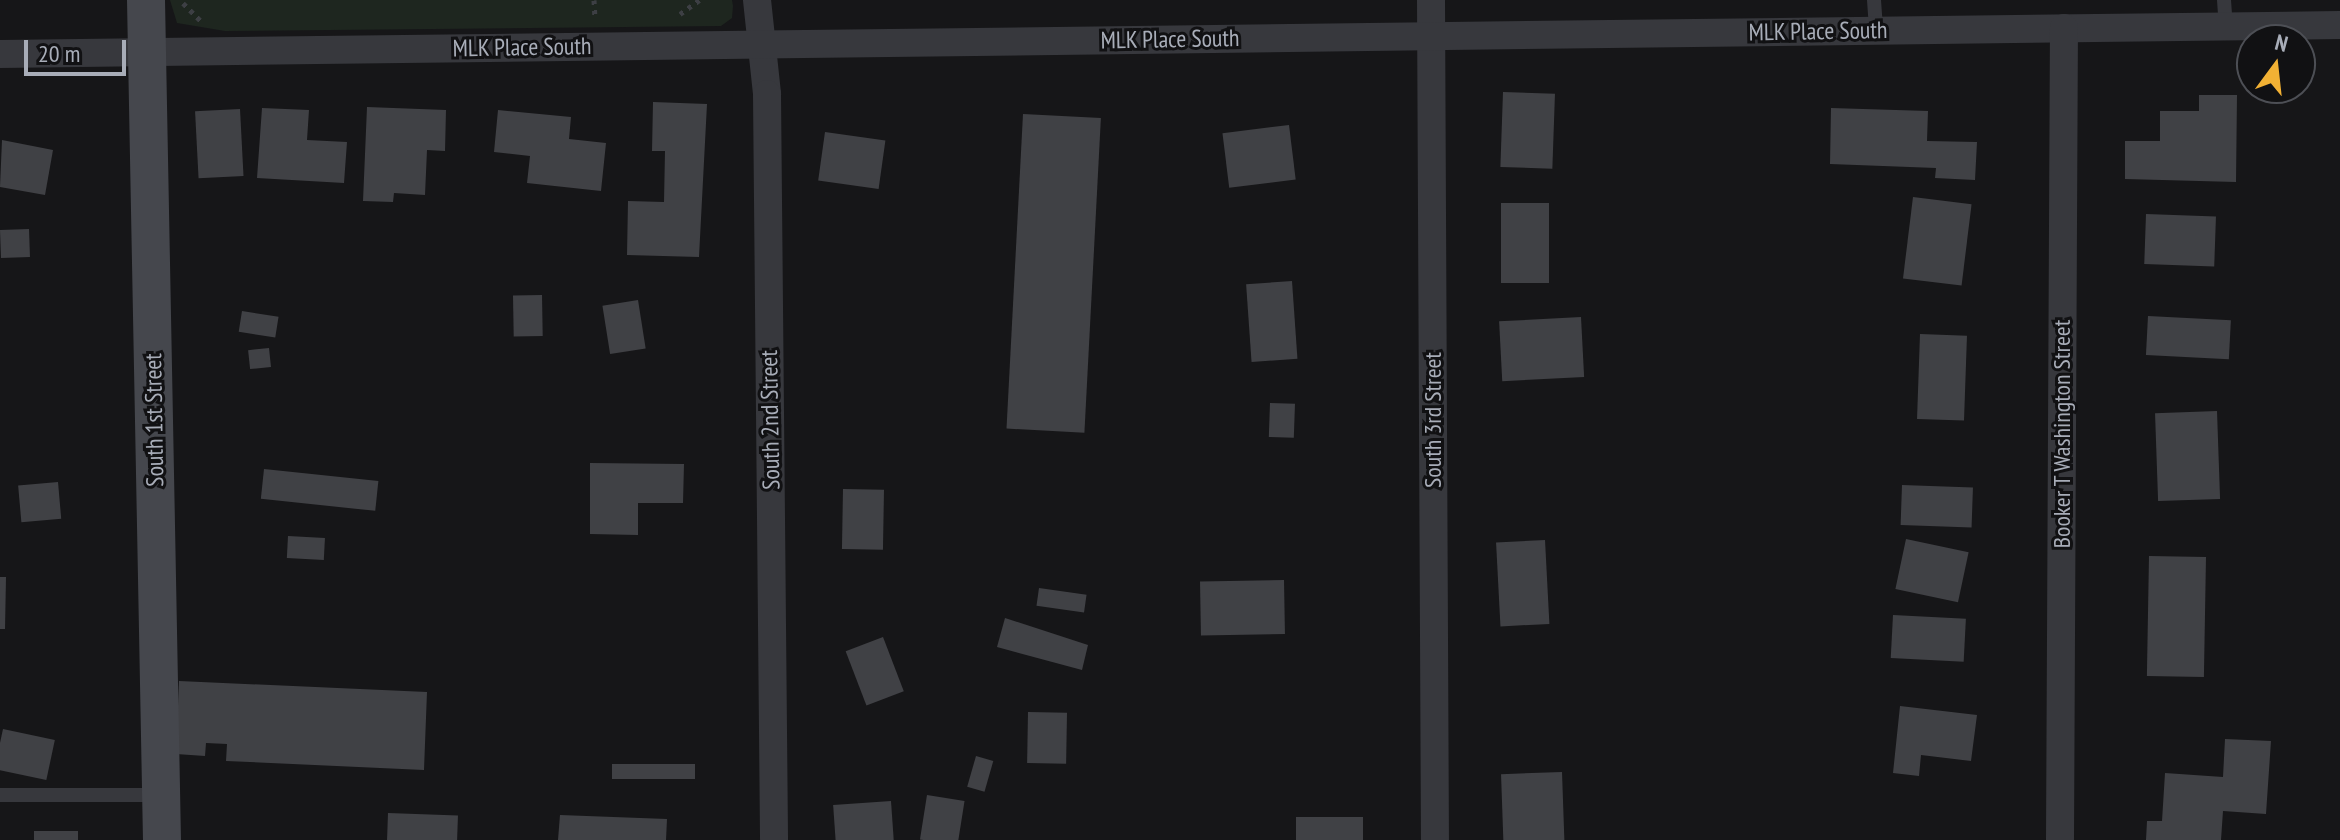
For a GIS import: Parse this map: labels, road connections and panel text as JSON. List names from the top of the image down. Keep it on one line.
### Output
{"streets":{"street":["MLK Place South","South 1st Street","South 2nd Street","South 3rd Street","Booker T Washington Street"]},"crossings":[["MLK Place South","South 1st Street"],["MLK Place South","South 2nd Street"],["MLK Place South","South 3rd Street"],["MLK Place South","Booker T Washington Street"]],"scale_bar":"20 m","north":"top"}
